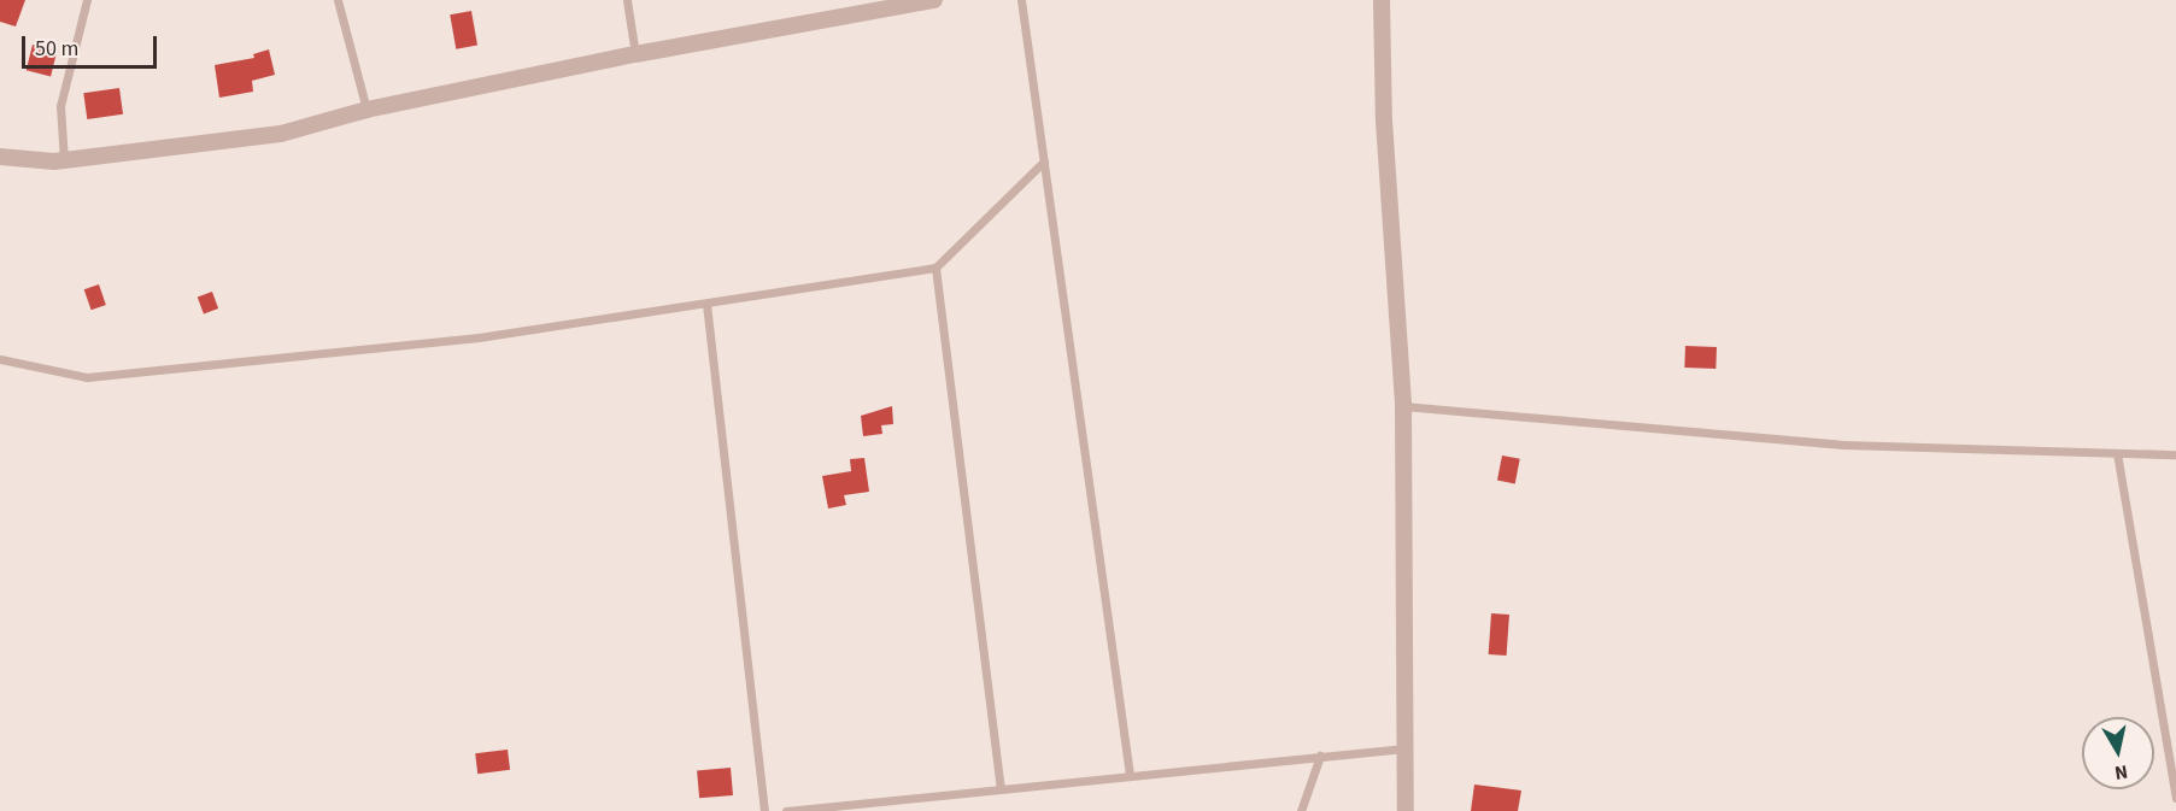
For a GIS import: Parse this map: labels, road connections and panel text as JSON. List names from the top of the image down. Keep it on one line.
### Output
{"scale_bar":"50 m","north":"bottom"}
